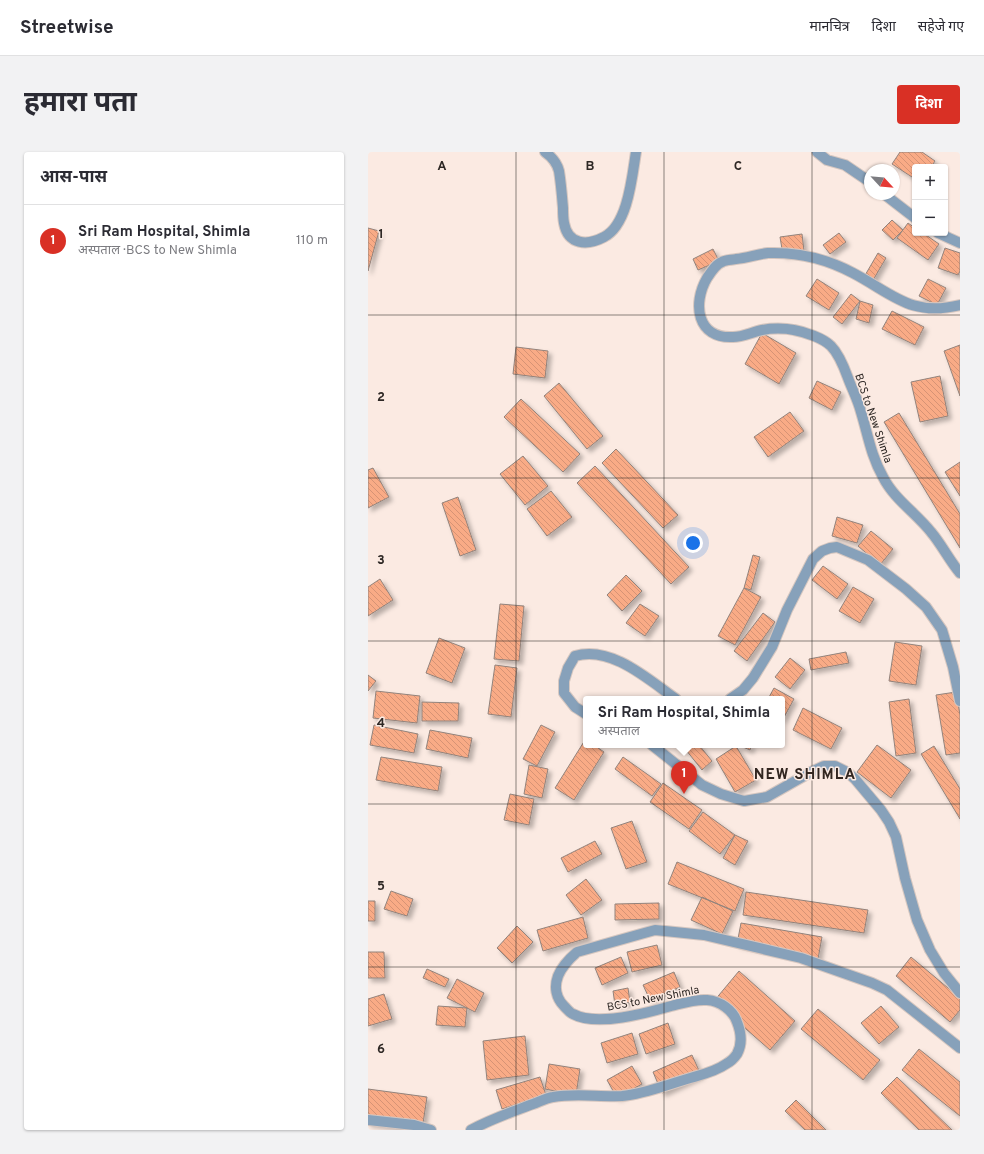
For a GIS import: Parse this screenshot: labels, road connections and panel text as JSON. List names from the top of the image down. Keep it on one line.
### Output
{"streets":{"street":["BCS to New Shimla"]},"districts":["NEW SHIMLA"],"north":"bottom right","page":{"header":"Streetwise","nav":["मानचित्र","दिशा","सहेजे गए"],"buttons":"दिशा","title":"हमारा पता","heading":"आस-पास","map_buttons":["+","−"],"list":[{"mark":"1","name":"Sri Ram Hospital, Shimla","note":"अस्पताल · BCS to New Shimla","value":"110 m"}],"popup":["Sri Ram Hospital, Shimla","अस्पताल"],"pins":"1"},"grid":{"columns":["A","B","C"],"rows":["1","2","3","4","5","6"]}}
